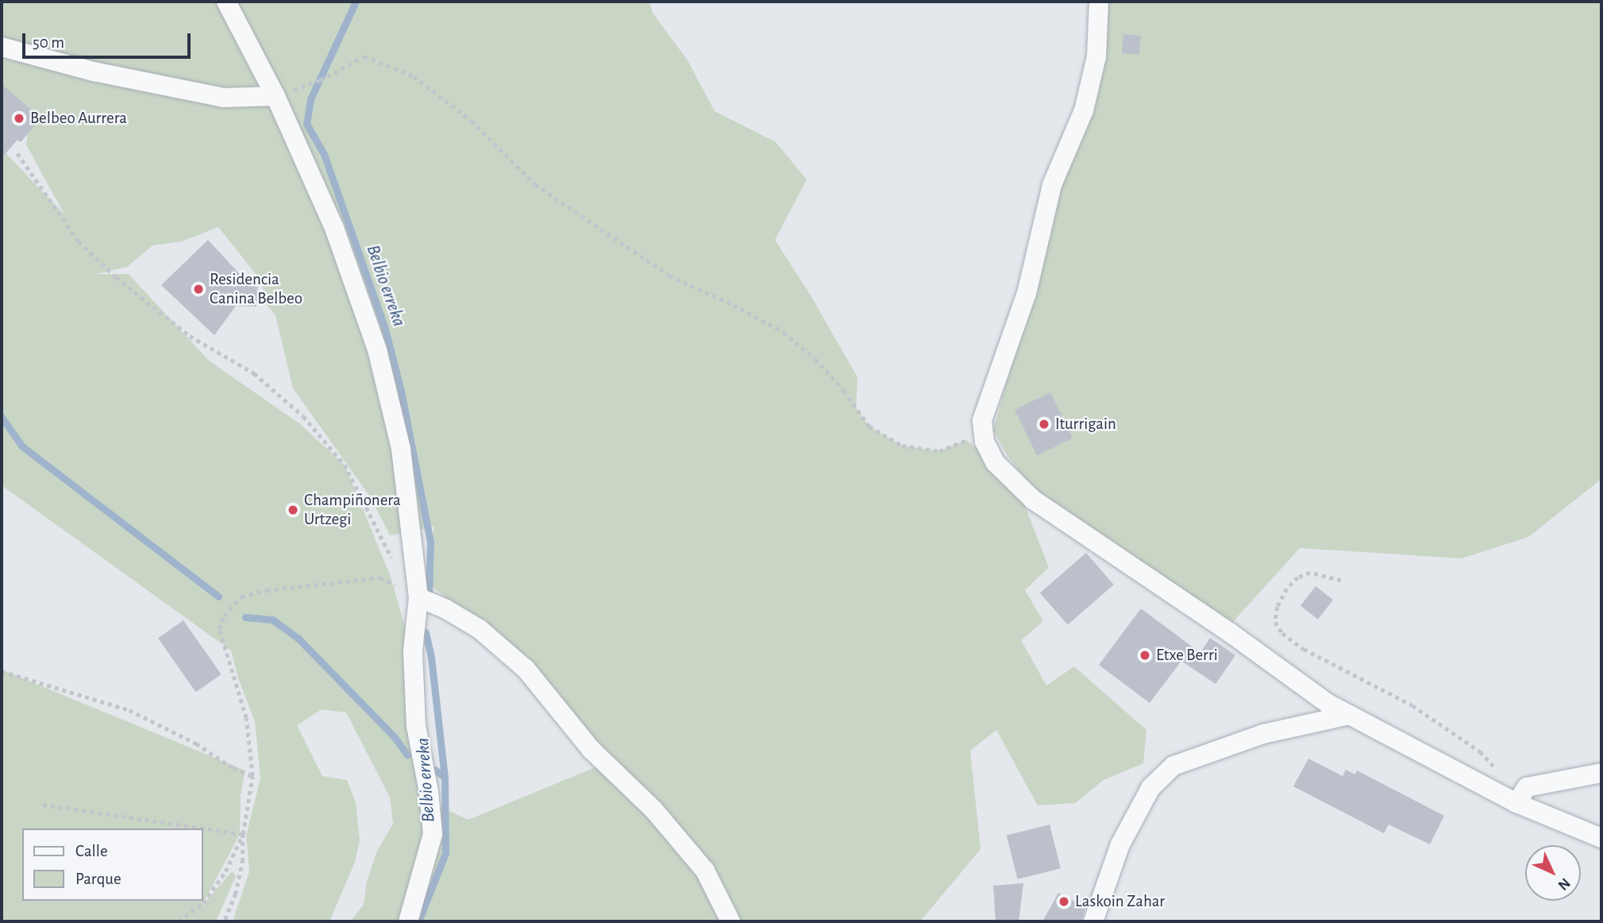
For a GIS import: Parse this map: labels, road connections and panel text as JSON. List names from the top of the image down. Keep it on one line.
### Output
{"water":["Belbio erreka"],"places":["Belbeo Aurrera","Residencia Canina Belbeo","Iturrigain","Champiñonera Urtzegi","Etxe Berri","Laskoin Zahar"],"legend":["Calle","Parque"],"scale_bar":"50 m","north":"bottom right"}
